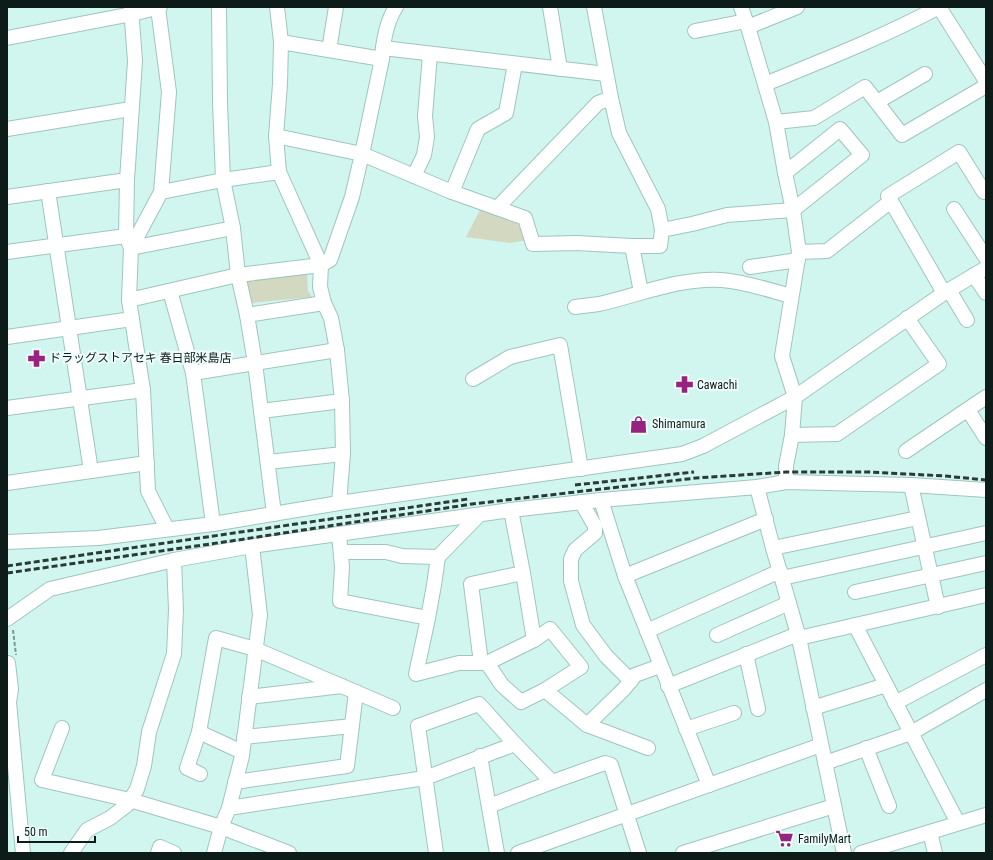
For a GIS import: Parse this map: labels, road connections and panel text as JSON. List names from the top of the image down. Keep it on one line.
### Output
{"places":{"pharmacy":["ドラッグストアセキ 春日部米島店","Cawachi"],"shop":["Shimamura"],"supermarket":["FamilyMart"]},"scale_bar":"50 m"}
